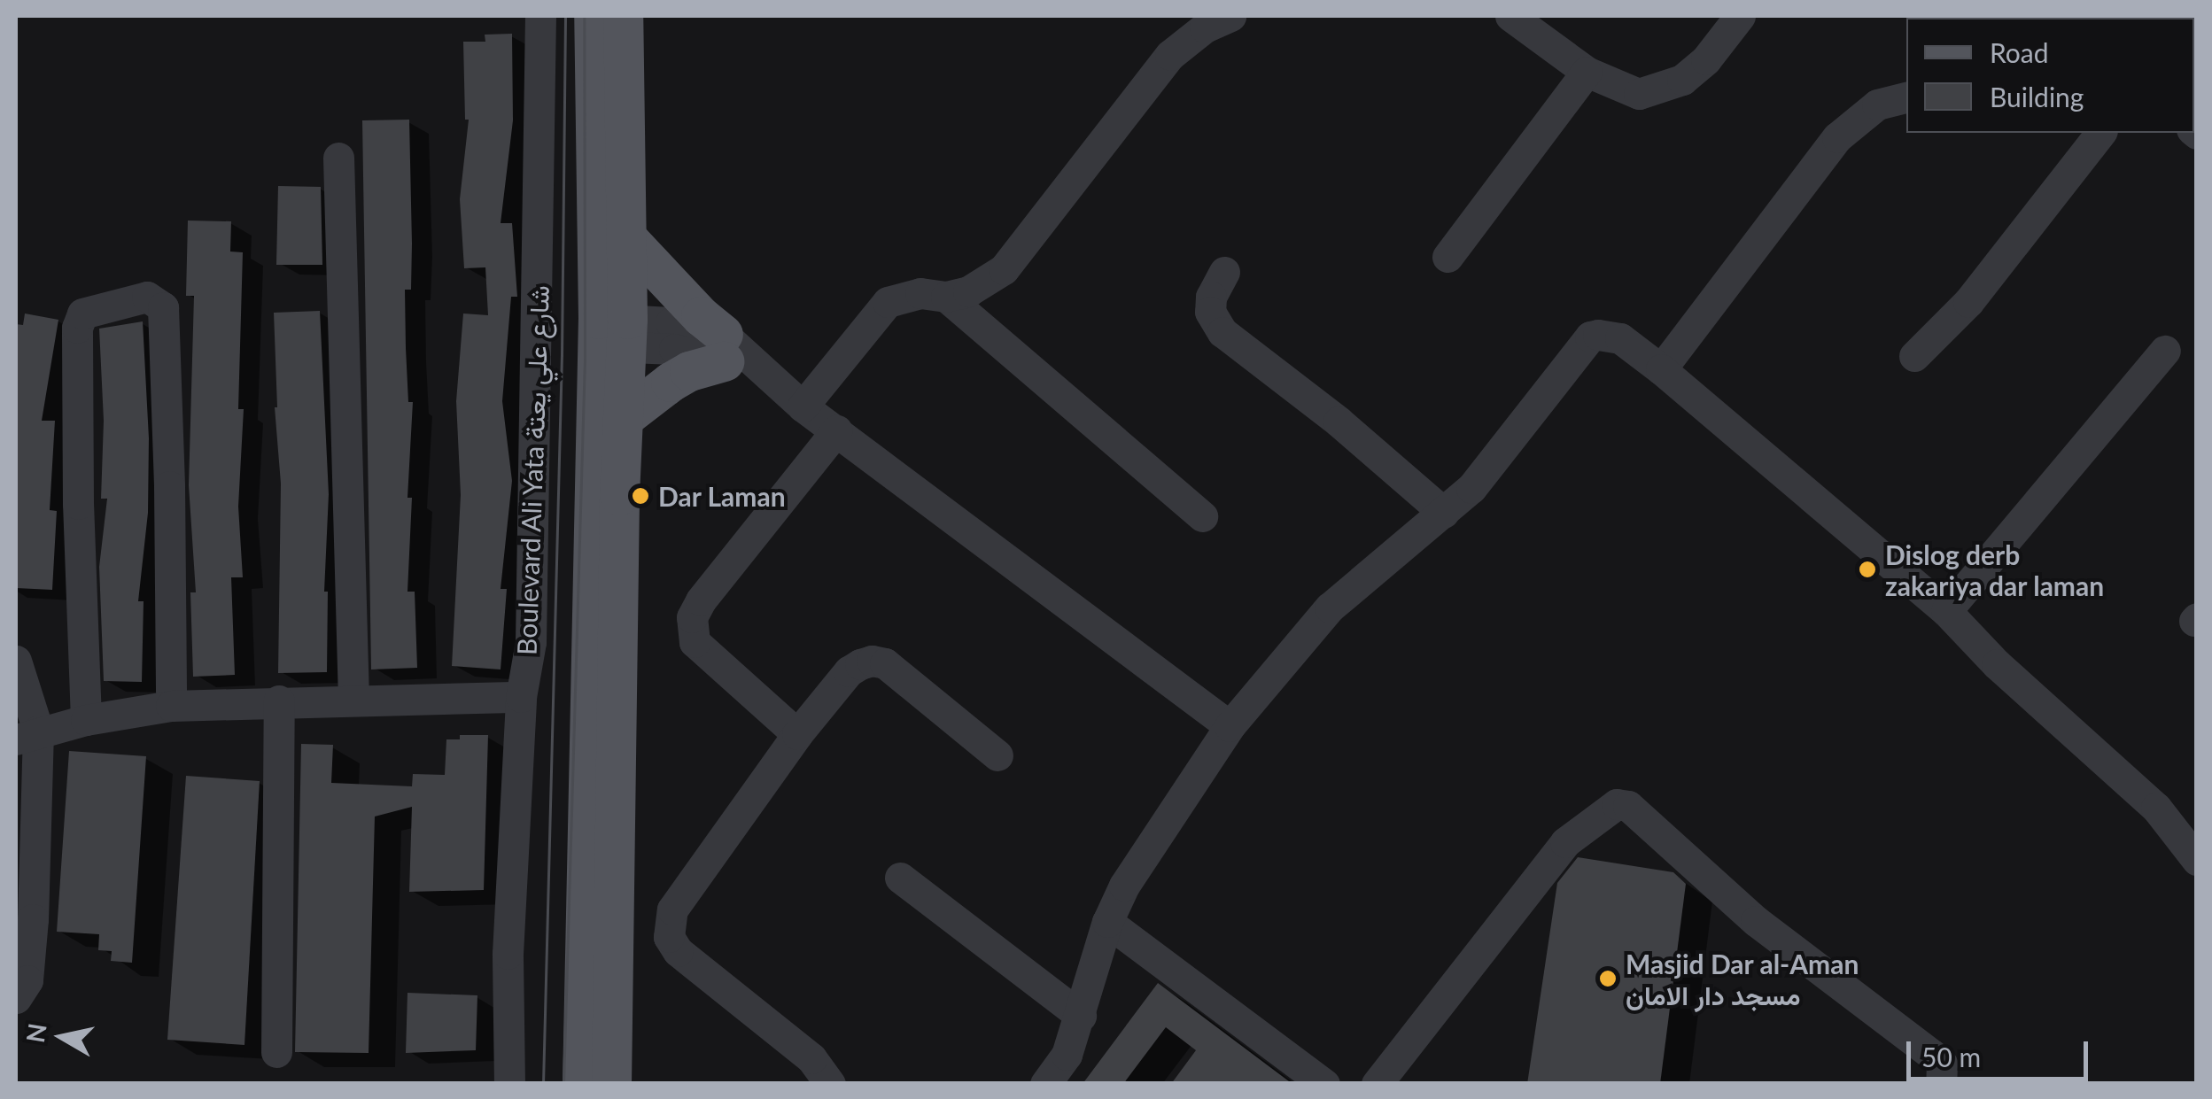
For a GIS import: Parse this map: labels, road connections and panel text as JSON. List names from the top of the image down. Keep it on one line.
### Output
{"streets":{"street":["Boulevard Ali Yata شارع علي يعتة"]},"places":["Dar Laman","Dislog derb zakariya dar laman","Masjid Dar al-Aman مسجد دار الامان"],"legend":["Road","Building"],"scale_bar":"50 m","north":"left"}
